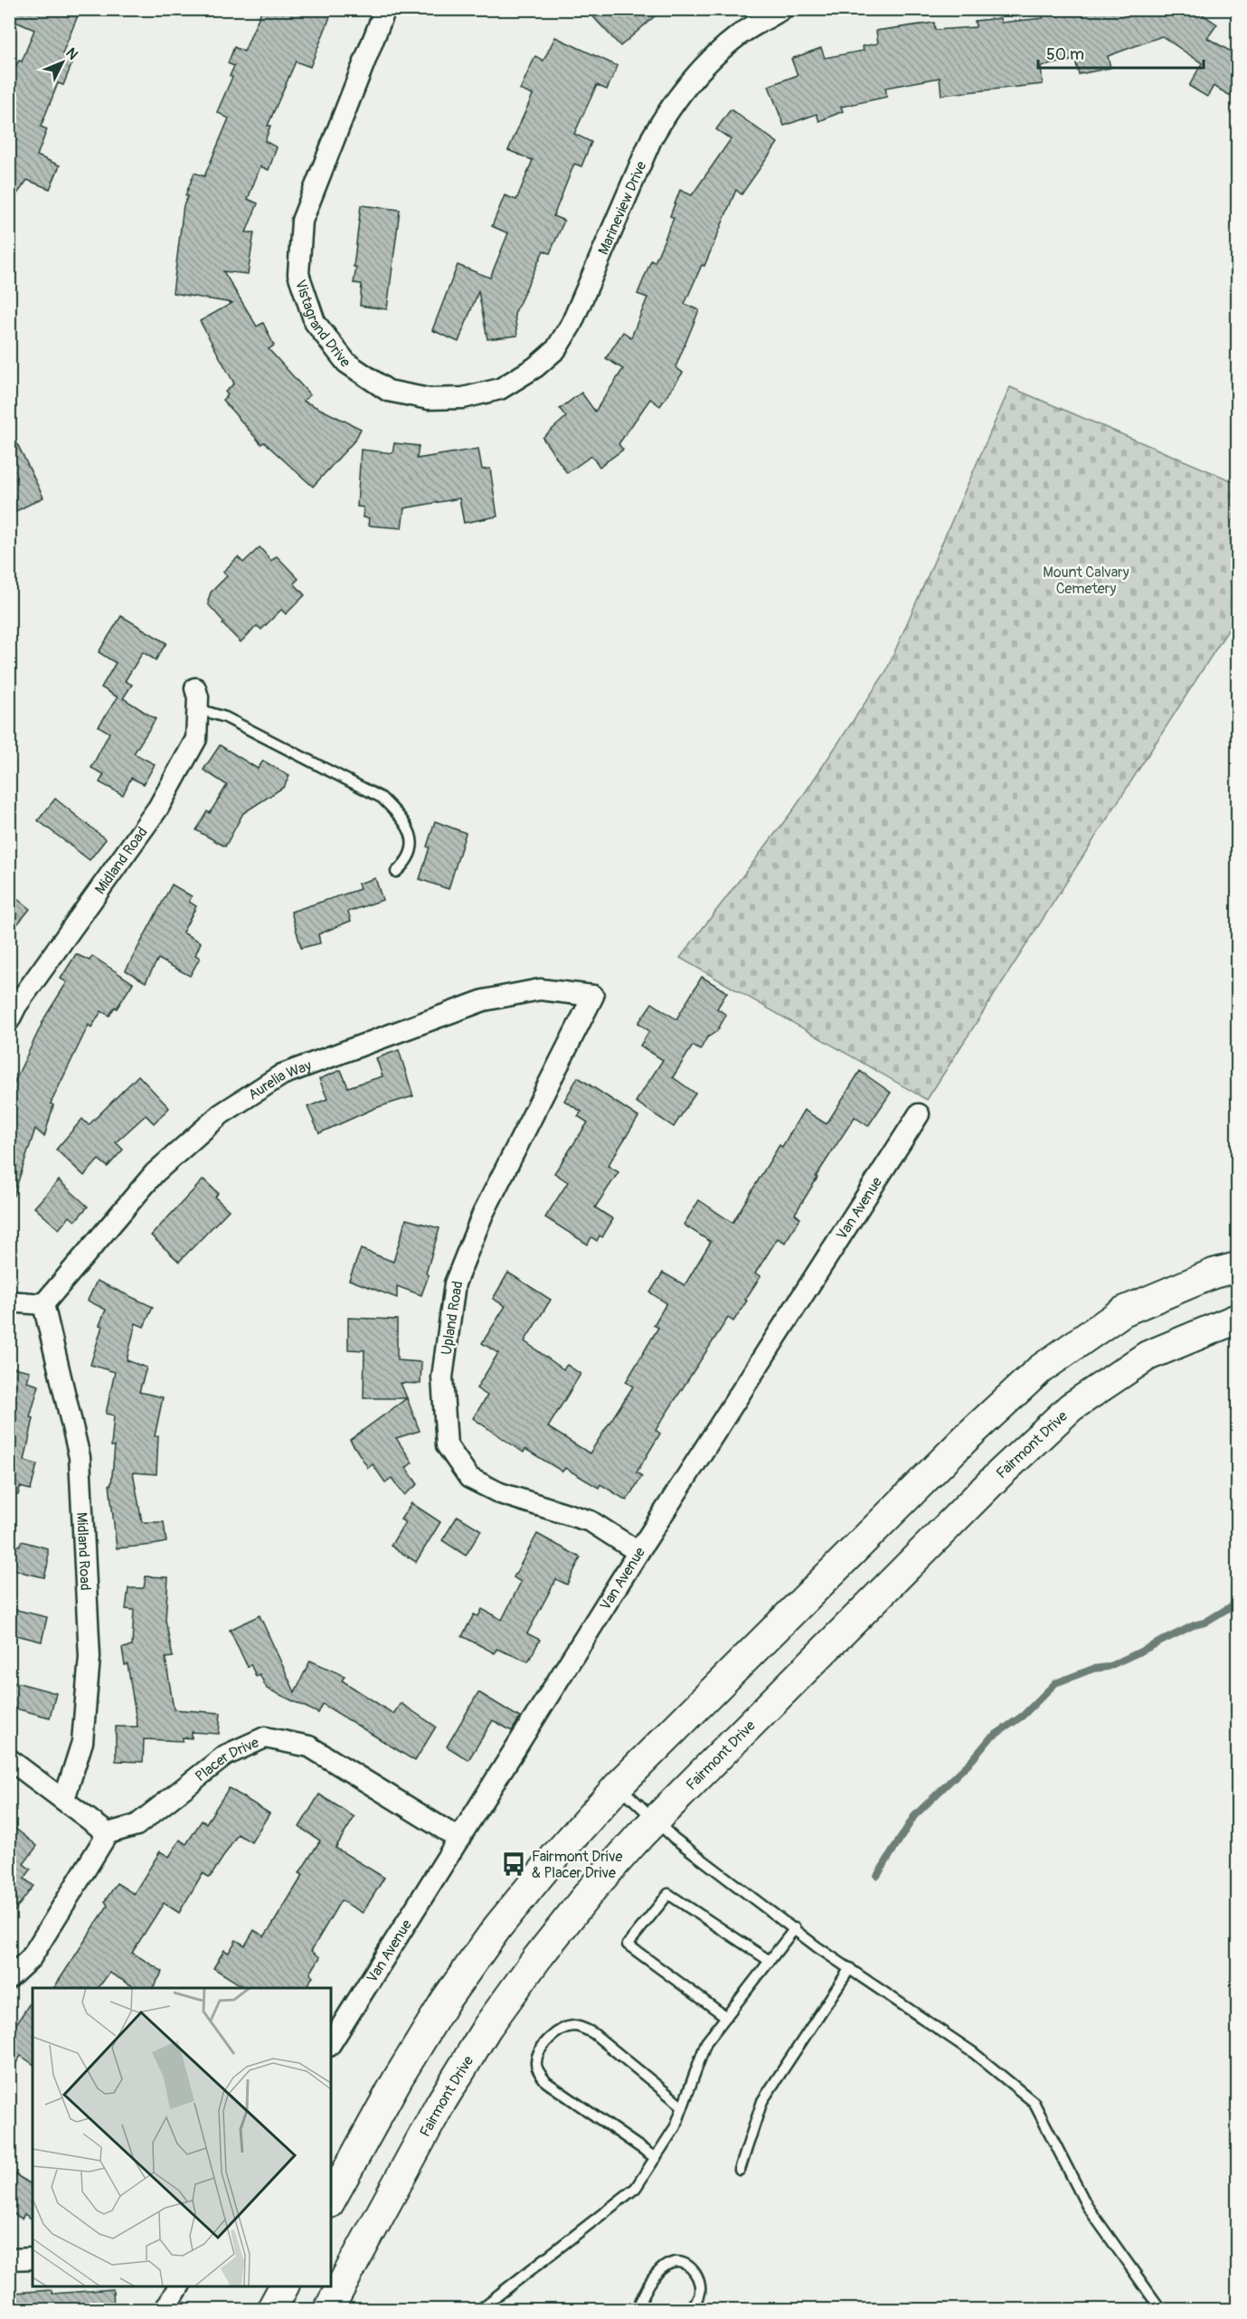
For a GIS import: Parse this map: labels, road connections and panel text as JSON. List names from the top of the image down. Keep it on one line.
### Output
{"streets":{"main road":["Fairmont Drive"],"street":["Marineview Drive","Vistagrand Drive","Midland Road","Aurelia Way","Van Avenue","Upland Road","Placer Drive"]},"crossings":[["Marineview Drive","Vistagrand Drive"],["Midland Road","Aurelia Way"],["Aurelia Way","Upland Road"],["Van Avenue","Upland Road"],["Van Avenue","Placer Drive"]],"parks":["Mount Calvary Cemetery"],"places":{"bus stop":["Fairmont Drive & Placer Drive"]},"scale_bar":"50 m","north":"top right"}
